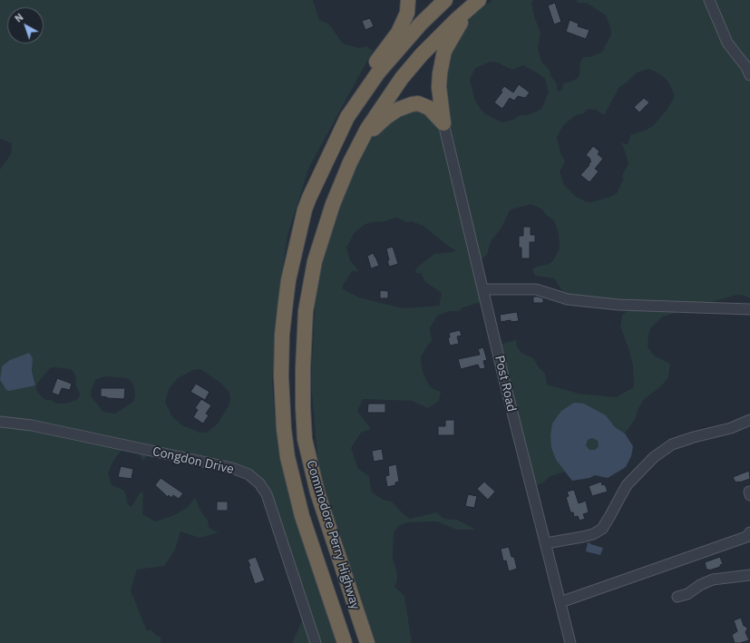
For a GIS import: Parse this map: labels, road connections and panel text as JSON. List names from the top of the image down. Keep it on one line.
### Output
{"streets":{"highway":["Commodore Perry Highway"],"street":["Post Road","Congdon Drive"]},"north":"top left"}
